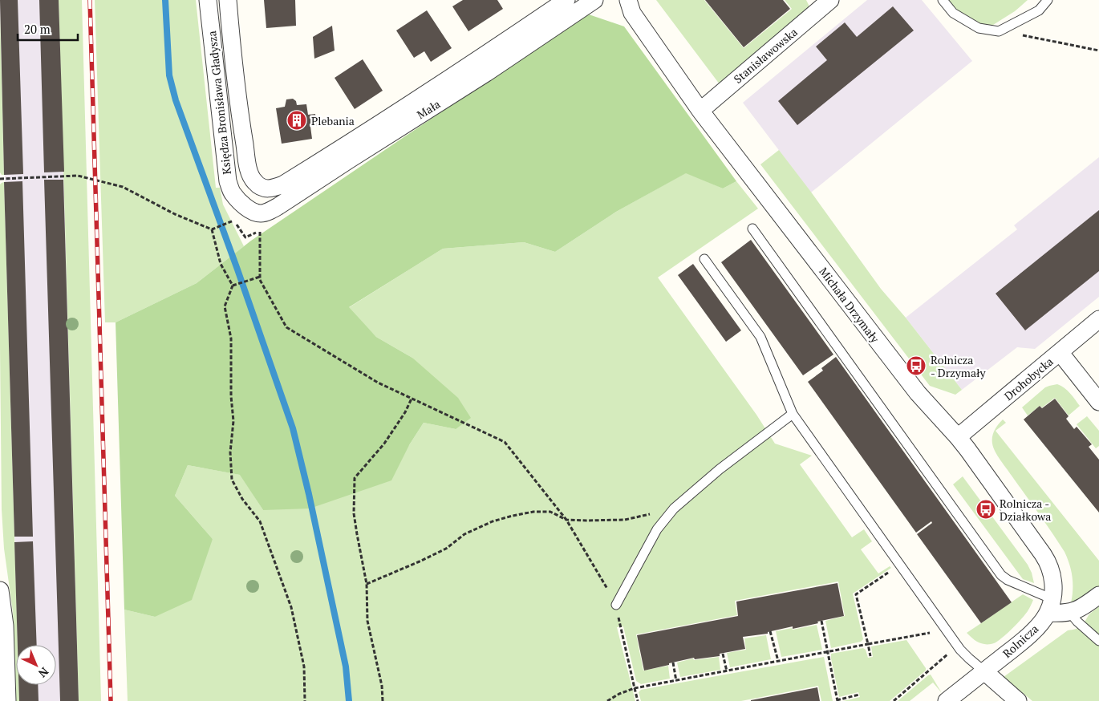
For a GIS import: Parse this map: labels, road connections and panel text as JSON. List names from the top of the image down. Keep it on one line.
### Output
{"streets":{"street":["Stanisławowska","Księdza Bronisława Gładysza","Mała","Michała Drzymały","Drohobycka","Rolnicza"]},"crossings":[["Stanisławowska","Michała Drzymały"],["Księdza Bronisława Gładysza","Mała"],["Michała Drzymały","Drohobycka"],["Michała Drzymały","Rolnicza"]],"places":{"building":["Plebania"],"bus stop":["Rolnicza - Drzymały","Rolnicza - Działkowa"]},"scale_bar":"20 m","north":"bottom right"}
